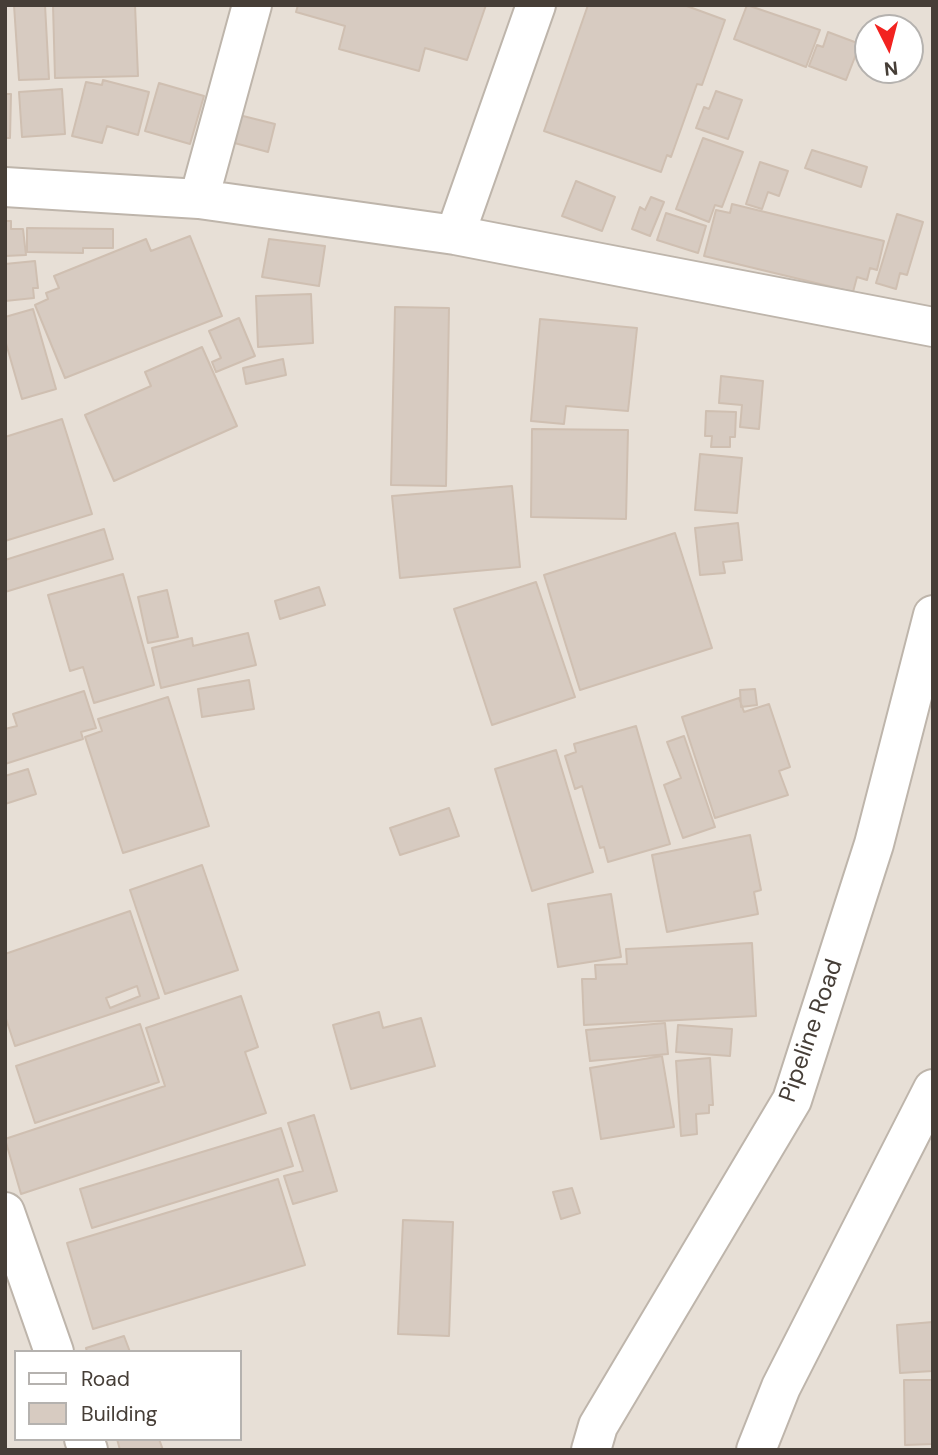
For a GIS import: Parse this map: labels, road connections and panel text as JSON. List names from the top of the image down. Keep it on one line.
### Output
{"streets":{"street":["Pipeline Road"]},"legend":["Road","Building"],"north":"bottom"}
